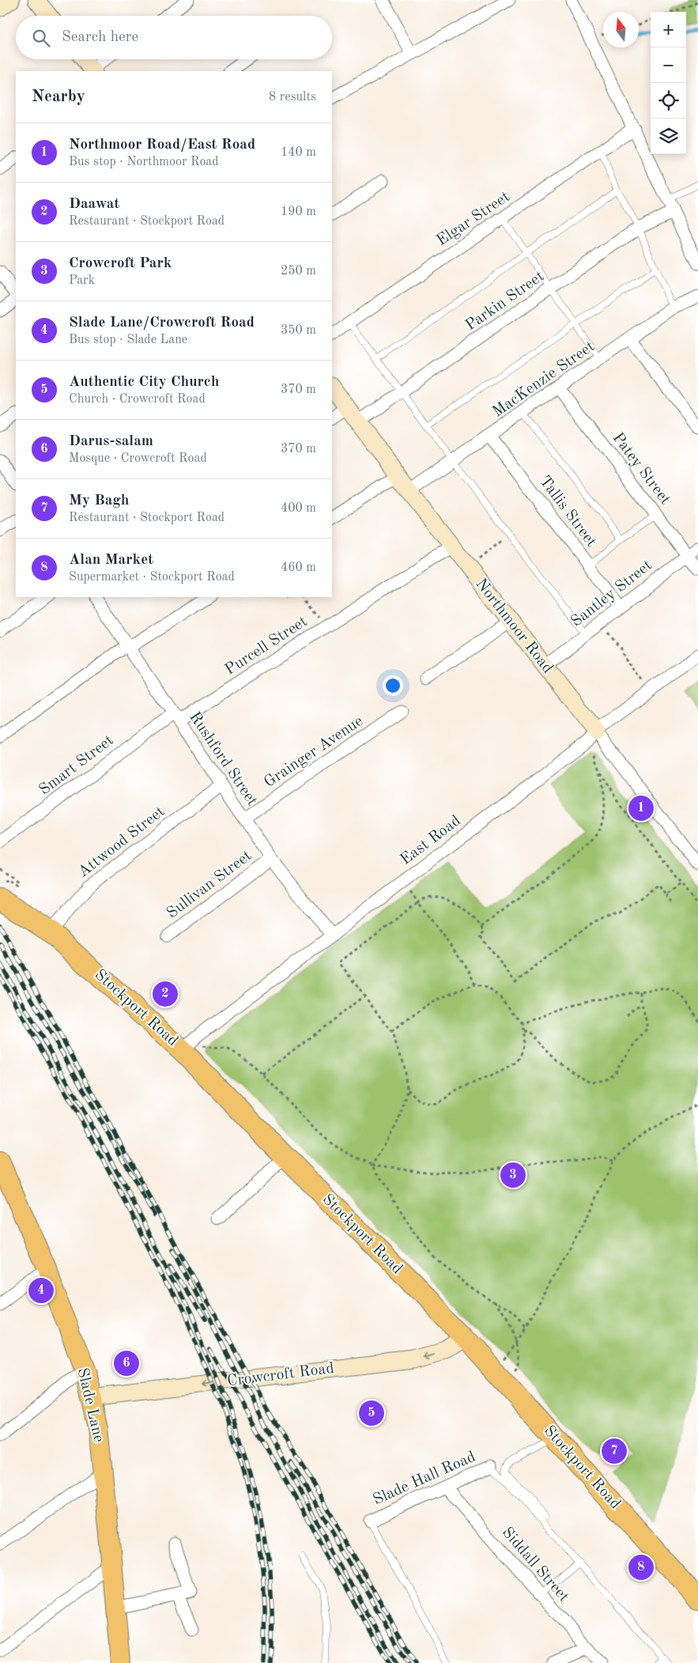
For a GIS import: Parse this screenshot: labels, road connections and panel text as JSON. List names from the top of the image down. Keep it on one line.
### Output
{"streets":{"highway":["Stockport Road"],"main road":["Slade Lane"],"street":["Elgar Street","Parkin Street","MacKenzie Street","Patey Street","Tallis Street","Santley Street","Northmoor Road","Purcell Street","Grainger Avenue","Rushford Street","Smart Street","East Road","Attwood Street","Sullivan Street","Crowcroft Road","Slade Hall Road","Siddall Street"]},"crossings":[["Parkin Street","Northmoor Road"],["MacKenzie Street","Patey Street"],["MacKenzie Street","Tallis Street"],["MacKenzie Street","Northmoor Road"],["Patey Street","Santley Street"],["Tallis Street","Santley Street"],["Santley Street","Northmoor Road"],["Northmoor Road","Purcell Street"],["Northmoor Road","East Road"],["Purcell Street","Rushford Street"],["Purcell Street","Smart Street"],["Grainger Avenue","Rushford Street"],["Rushford Street","Smart Street"],["Rushford Street","East Road"],["Rushford Street","Attwood Street"],["Rushford Street","Sullivan Street"],["East Road","Stockport Road"],["Attwood Street","Stockport Road"],["Stockport Road","Crowcroft Road"],["Crowcroft Road","Slade Lane"],["Slade Hall Road","Siddall Street"]],"one_way":["Crowcroft Road"],"north":"top","page":{"map_buttons":["+","−"],"search":"Search here","heading":["Nearby","8 results"],"list":[{"mark":"1","name":"Northmoor Road/East Road","note":"Bus stop · Northmoor Road","value":"140 m"},{"mark":"2","name":"Daawat","note":"Restaurant · Stockport Road","value":"190 m"},{"mark":"3","name":"Crowcroft Park","note":"Park","value":"250 m"},{"mark":"4","name":"Slade Lane/Crowcroft Road","note":"Bus stop · Slade Lane","value":"350 m"},{"mark":"5","name":"Authentic City Church","note":"Church · Crowcroft Road","value":"370 m"},{"mark":"6","name":"Darus-salam","note":"Mosque · Crowcroft Road","value":"370 m"},{"mark":"7","name":"My Bagh","note":"Restaurant · Stockport Road","value":"400 m"},{"mark":"8","name":"Alan Market","note":"Supermarket · Stockport Road","value":"460 m"}],"pins":["1","2","3","4","6","5","7","8"]}}
